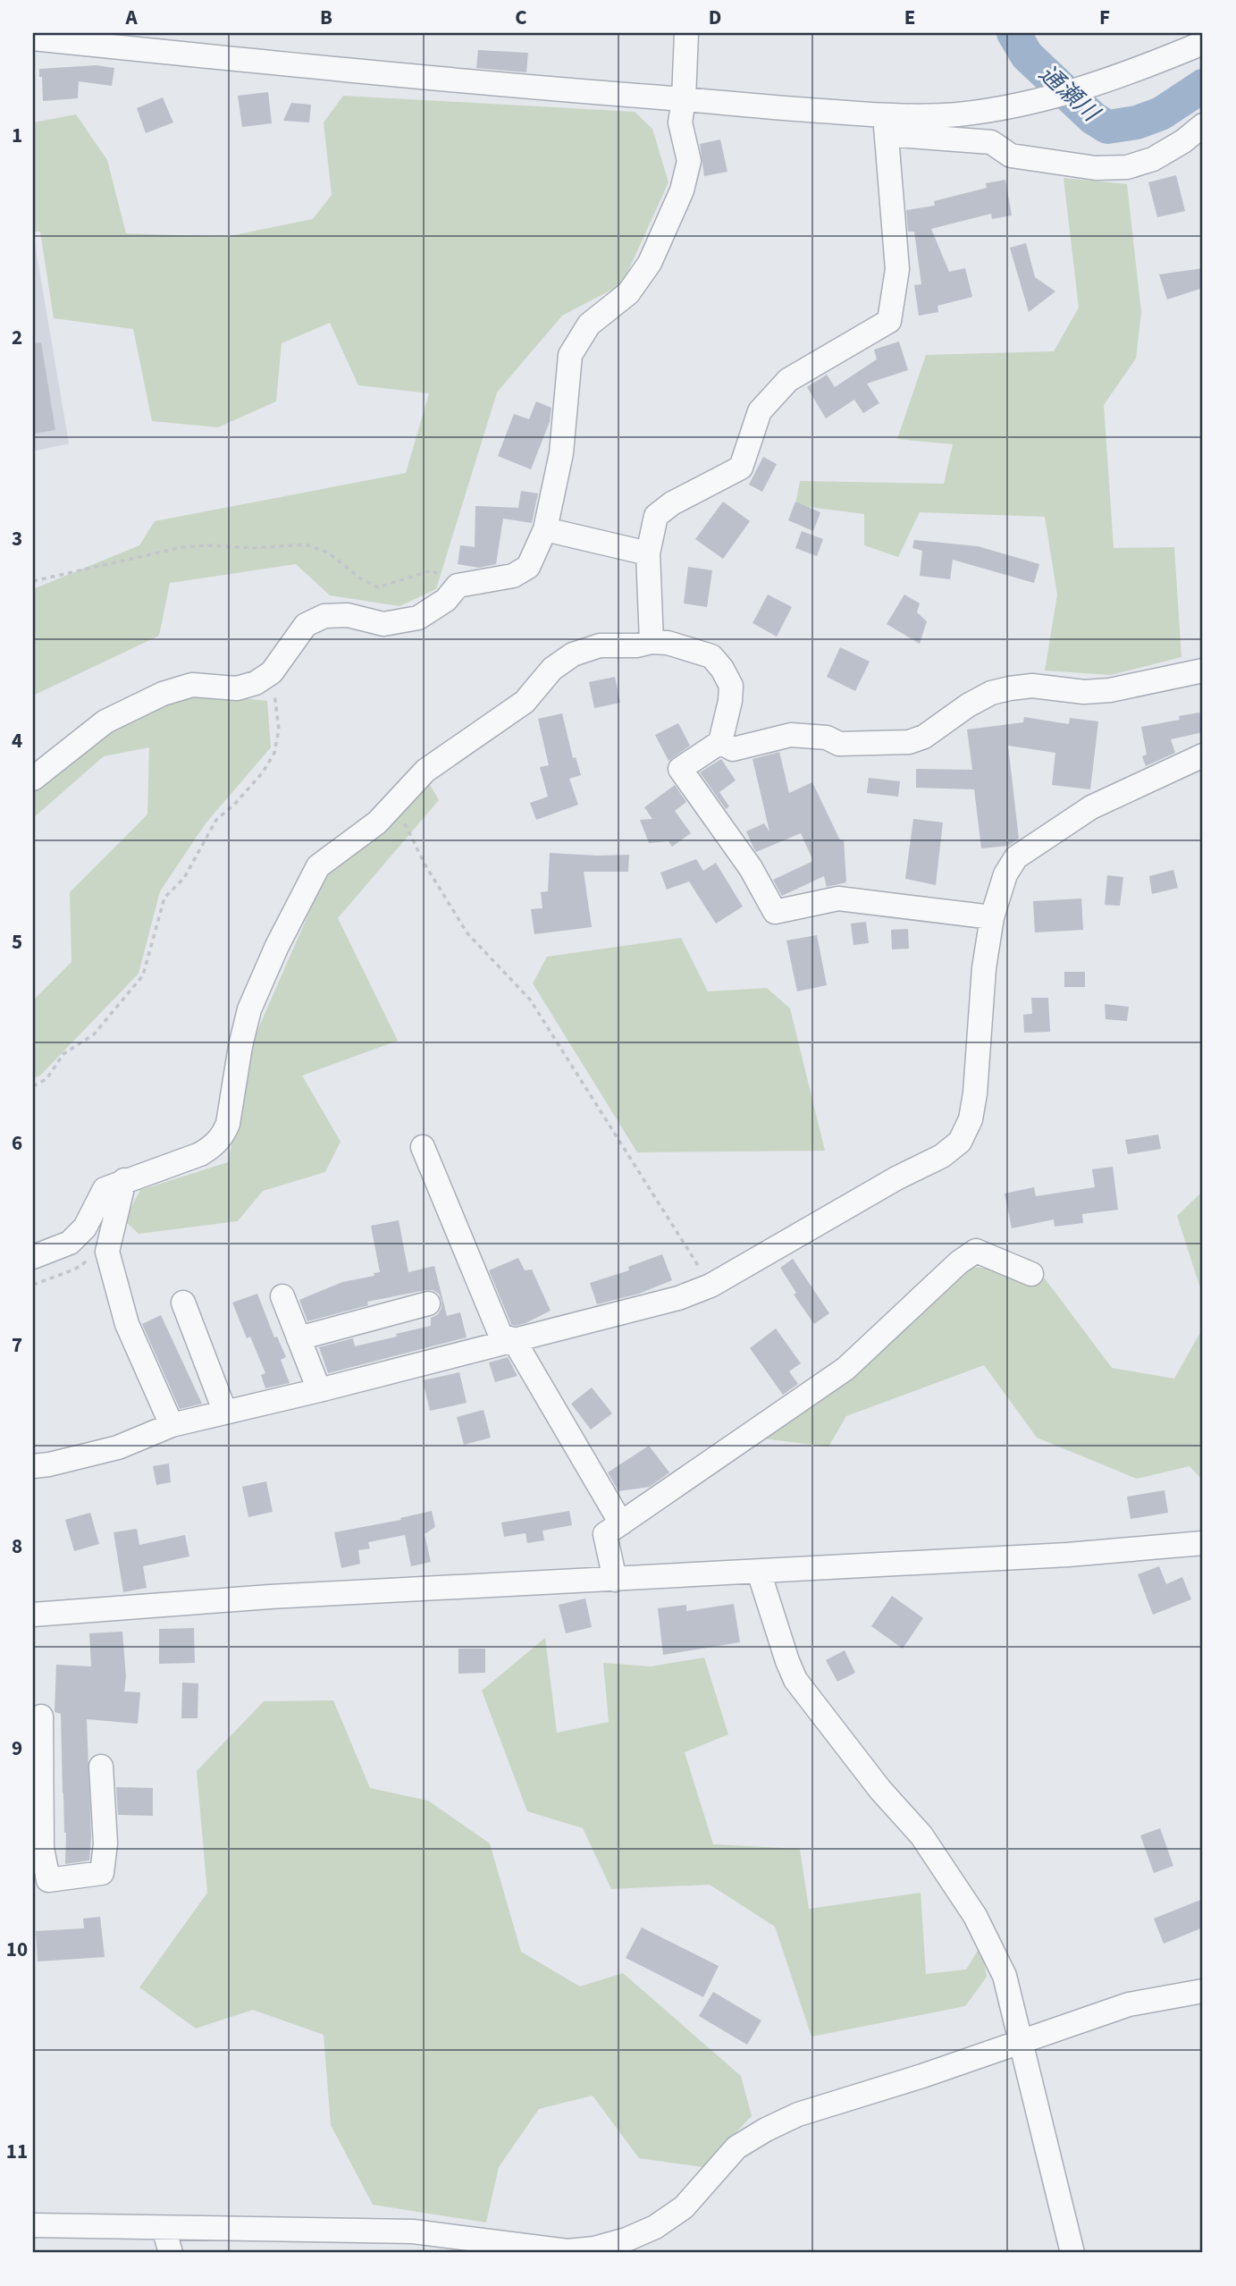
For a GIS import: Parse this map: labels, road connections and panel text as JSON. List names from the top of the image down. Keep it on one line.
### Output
{"water":["通瀬川"],"grid":{"columns":["A","B","C","D","E","F"],"rows":["1","2","3","4","5","6","7","8","9","10","11"]}}
